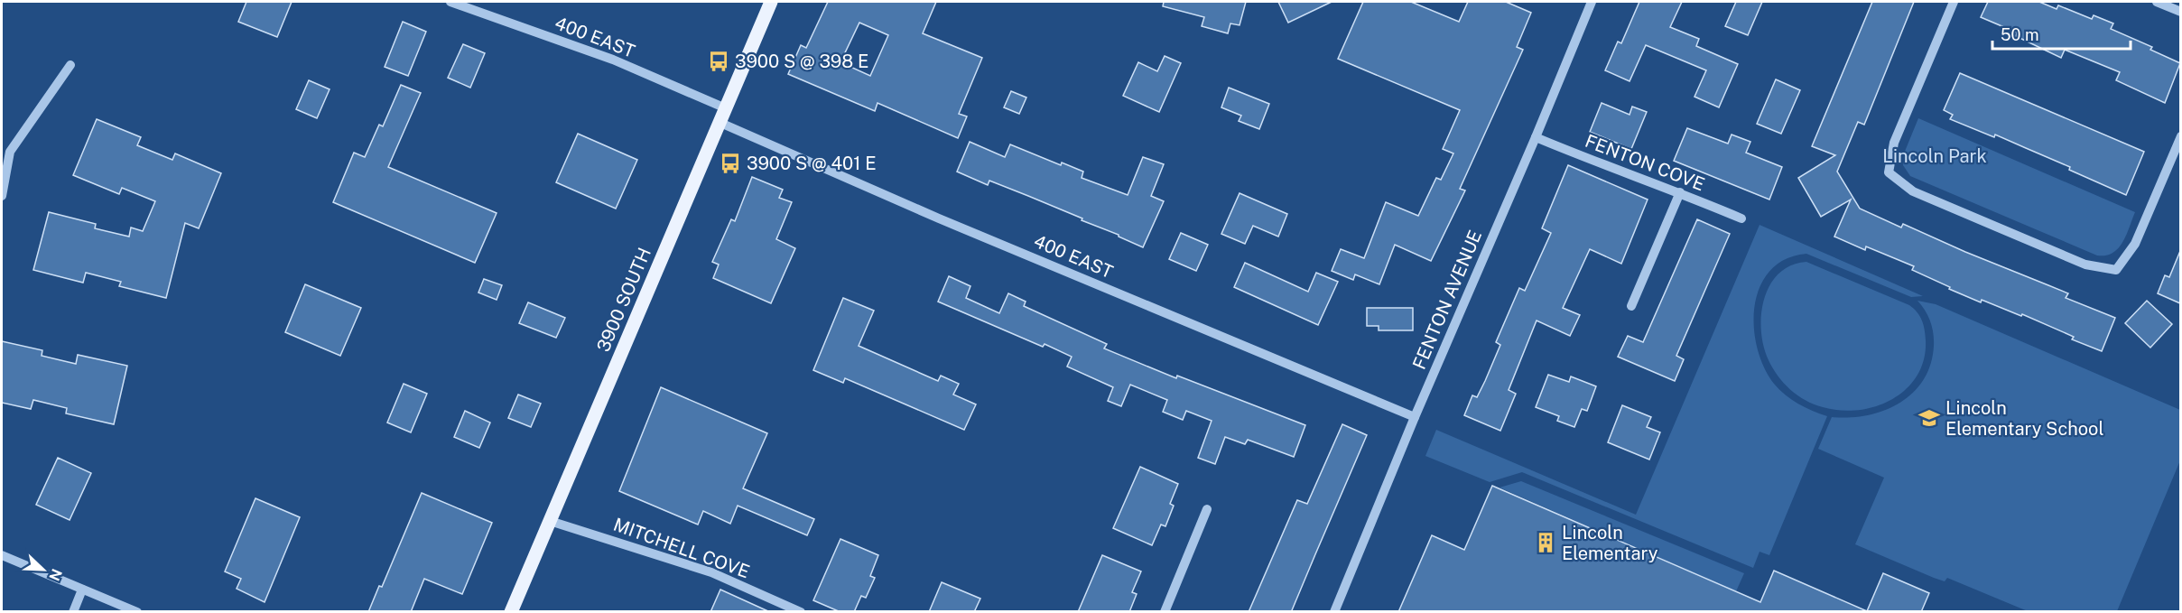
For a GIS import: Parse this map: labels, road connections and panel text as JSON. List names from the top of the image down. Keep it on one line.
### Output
{"streets":{"main road":["3900 SOUTH"],"street":["400 EAST","FENTON COVE","FENTON AVENUE","MITCHELL COVE"]},"crossings":[["400 EAST","3900 SOUTH"],["400 EAST","FENTON AVENUE"],["FENTON COVE","FENTON AVENUE"],["3900 SOUTH","MITCHELL COVE"]],"parks":["Lincoln Park"],"places":{"bus stop":["3900 S @ 398 E","3900 S @ 401 E"],"school or university":["Lincoln Elementary School"],"building":["Lincoln Elementary"]},"scale_bar":"50 m","north":"bottom right"}
